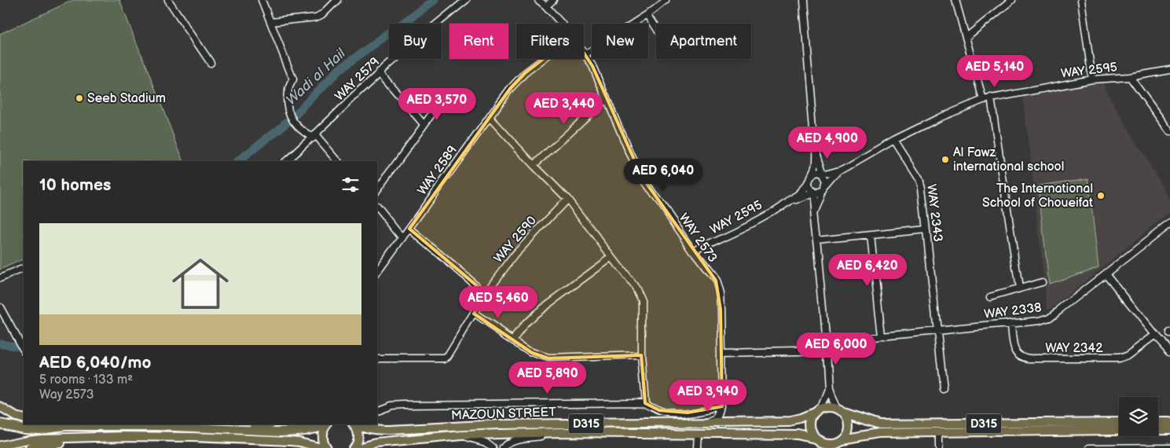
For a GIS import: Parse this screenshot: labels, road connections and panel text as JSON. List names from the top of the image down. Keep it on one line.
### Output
{"streets":{"main road":["MAZOUN STREET","D315"],"street":["WAY 2595","WAY 2579","WAY 2589","WAY 2343","WAY 2573","WAY 2590","WAY 2338","WAY 2342"]},"crossings":[["WAY 2595","WAY 2343"],["WAY 2595","WAY 2573"],["WAY 2343","WAY 2338"],["WAY 2338","WAY 2342"],["MAZOUN STREET","D315"]],"water":["Wadi al Hail"],"places":["Seeb Stadium","Al Fawz international school","The International School of Choueifat"],"page":{"chip":["Buy","Rent","Filters","New","Apartment"],"price":["AED 5,140","AED 3,570","AED 3,440","AED 4,900","AED 6,040","AED 6,420","AED 5,460","AED 6,000","AED 5,890","AED 3,940"],"heading":"10 homes","list":[{"name":"AED 6,040/mo","note":"5 rooms · 133 m² · Way 2573"}]}}
